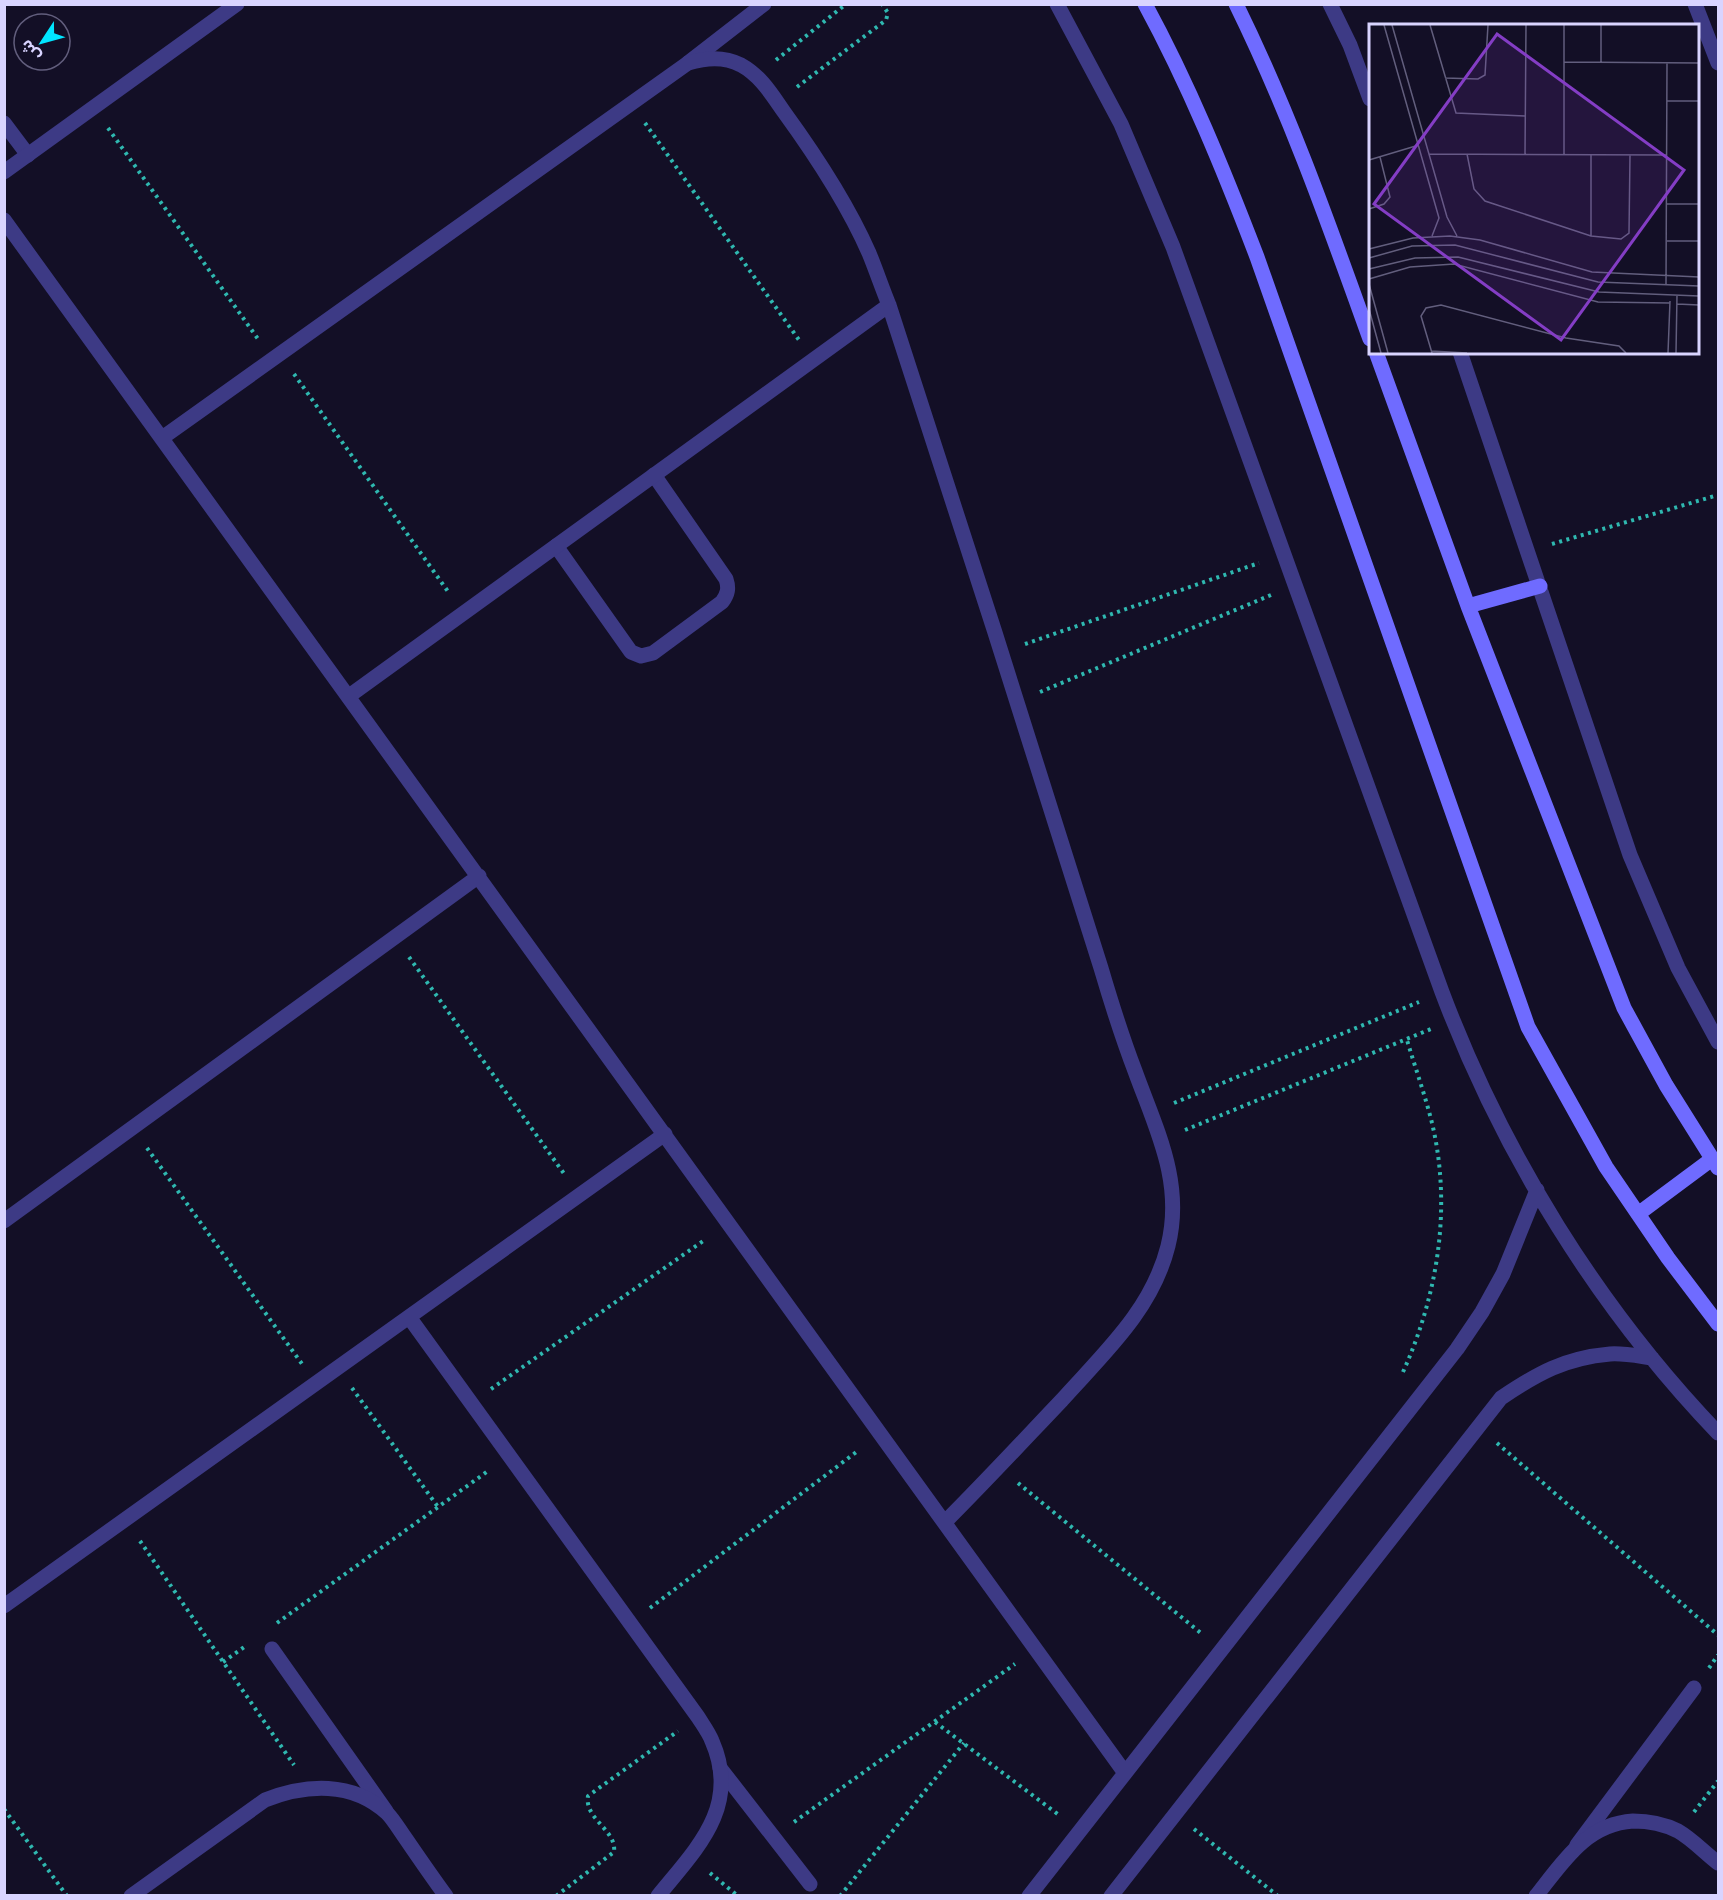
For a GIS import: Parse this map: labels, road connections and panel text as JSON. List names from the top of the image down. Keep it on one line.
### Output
{"north":"bottom left"}
